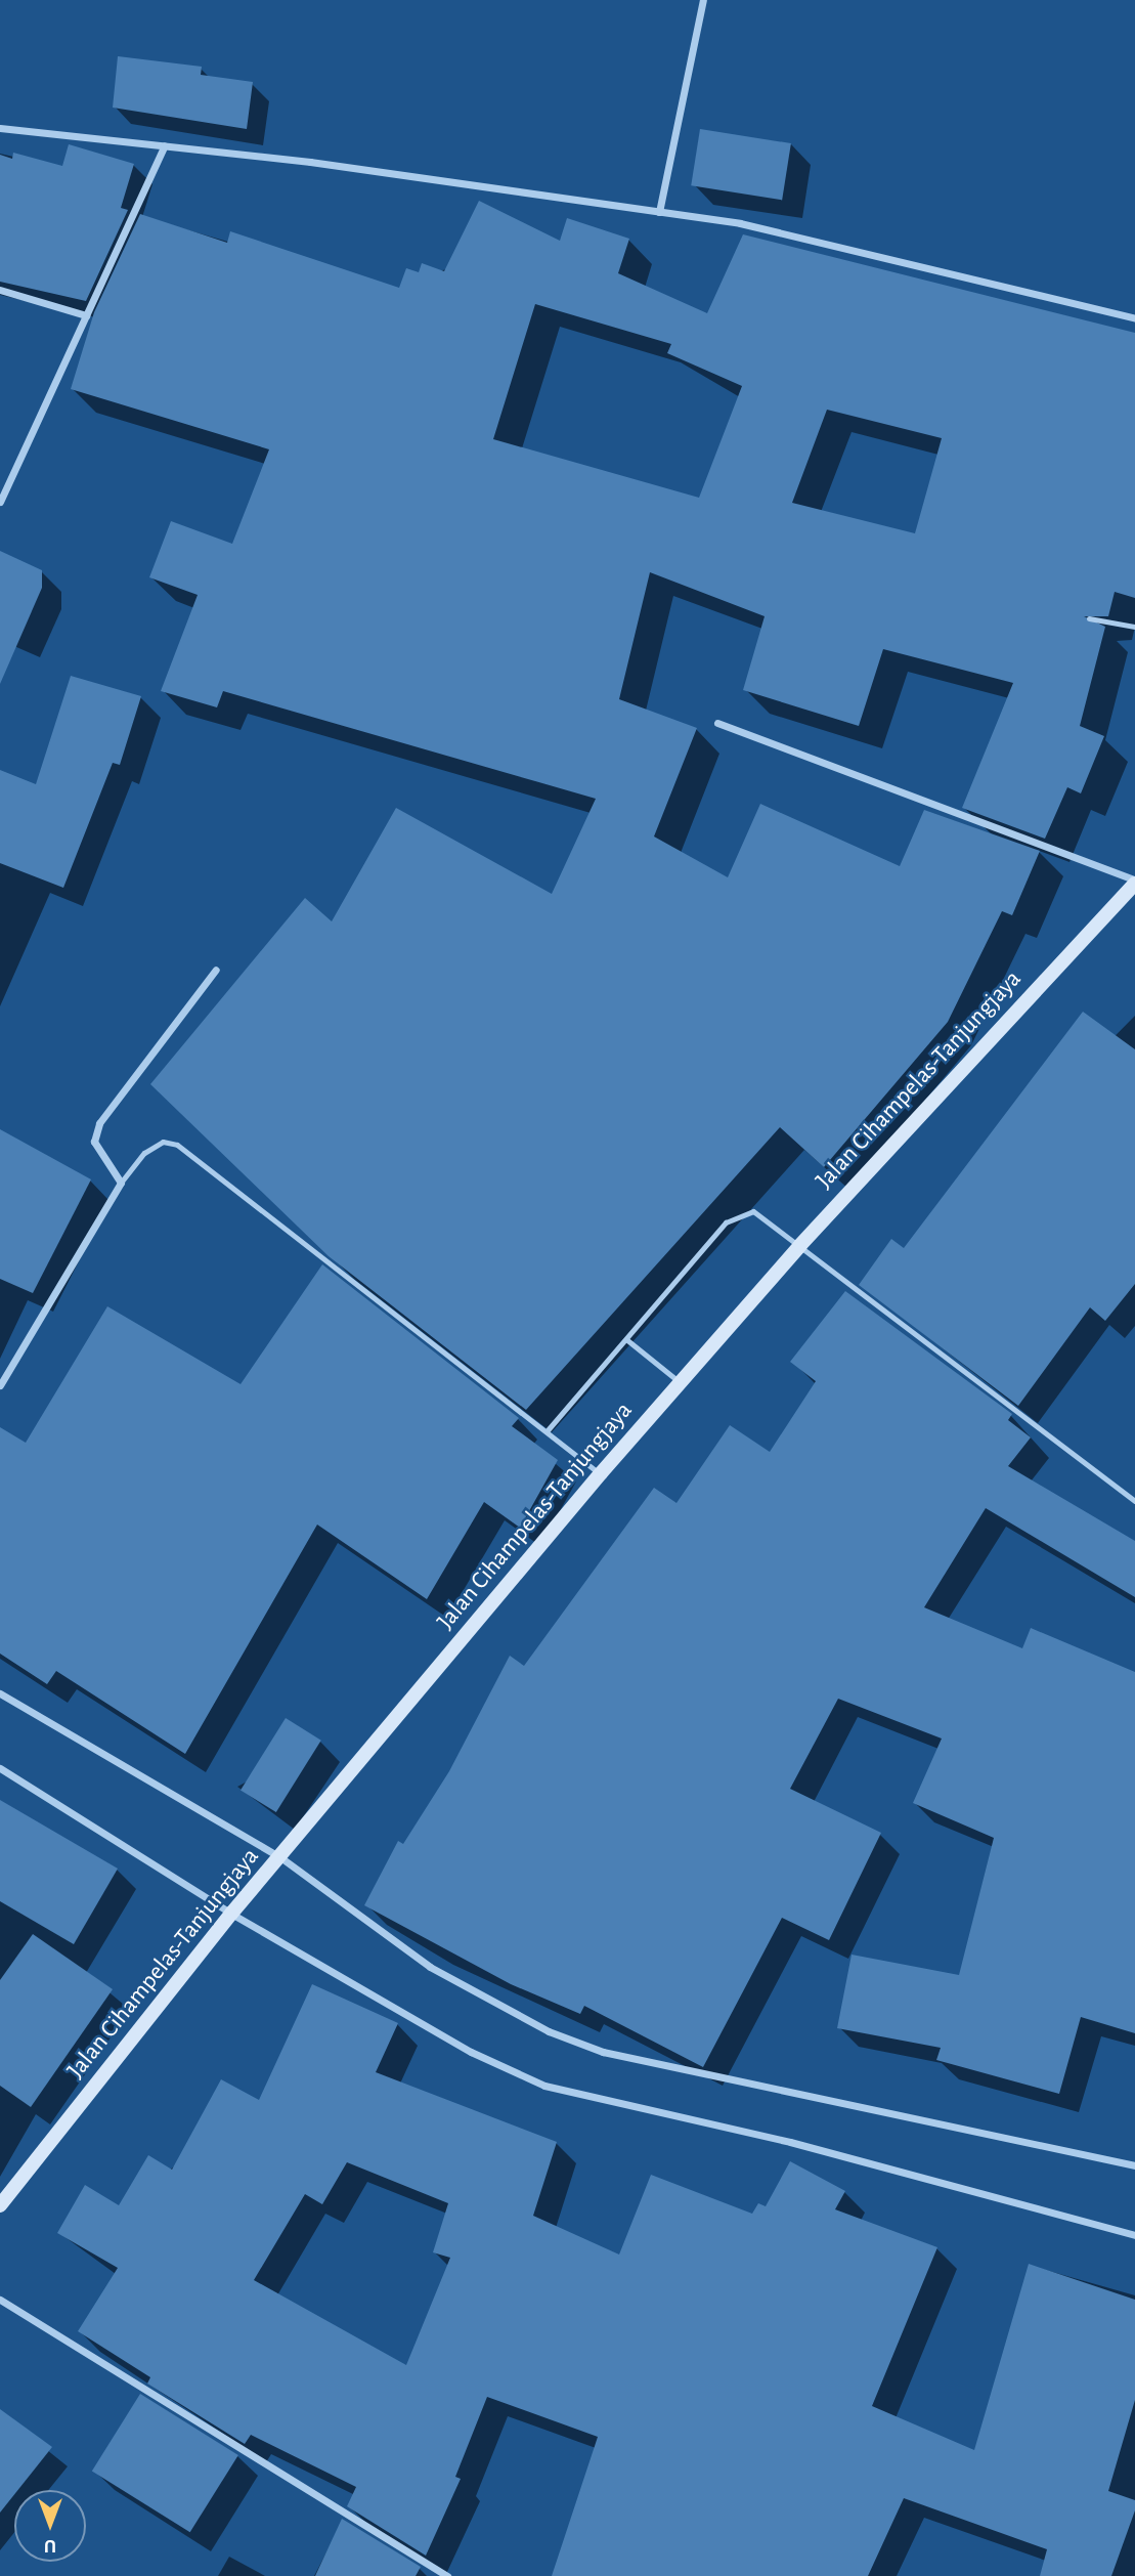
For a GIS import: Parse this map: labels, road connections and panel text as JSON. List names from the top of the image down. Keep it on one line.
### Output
{"streets":{"main road":["Jalan Cihampelas-Tanjungjaya"]},"north":"bottom"}
